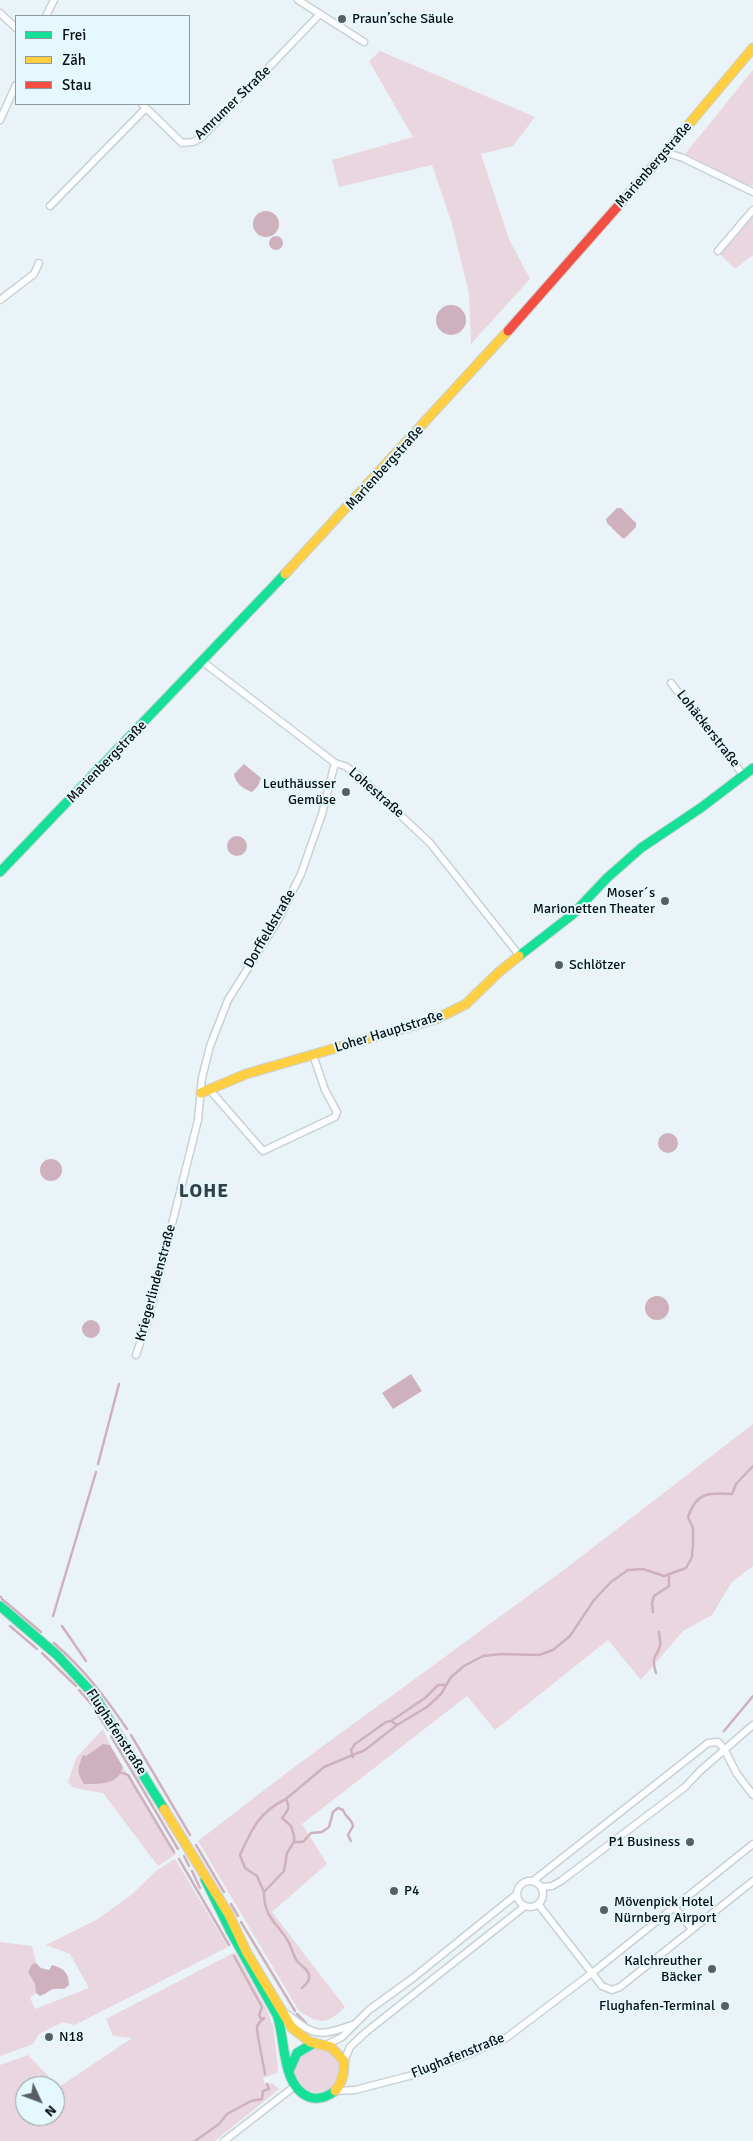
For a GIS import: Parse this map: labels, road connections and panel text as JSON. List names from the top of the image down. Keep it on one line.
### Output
{"streets":{"main road":["Marienbergstraße","Loher Hauptstraße","Flughafenstraße"],"street":["Amrumer Straße","Lohäckerstraße","Lohestraße","Dorffeldstraße","Kriegerlindenstraße"]},"crossings":[["Marienbergstraße","Lohestraße"],["Lohäckerstraße","Loher Hauptstraße"],["Lohestraße","Dorffeldstraße"],["Lohestraße","Loher Hauptstraße"],["Dorffeldstraße","Loher Hauptstraße"],["Dorffeldstraße","Kriegerlindenstraße"],["Loher Hauptstraße","Kriegerlindenstraße"]],"districts":["LOHE"],"places":["Praun’sche Säule","Leuthäusser Gemüse","Moser´s Marionetten Theater","Schlötzer","P1 Business","P4","Mövenpick Hotel Nürnberg Airport","Kalchreuther Bäcker","Flughafen-Terminal","N18"],"legend":["Frei","Zäh","Stau"],"north":"bottom right"}
